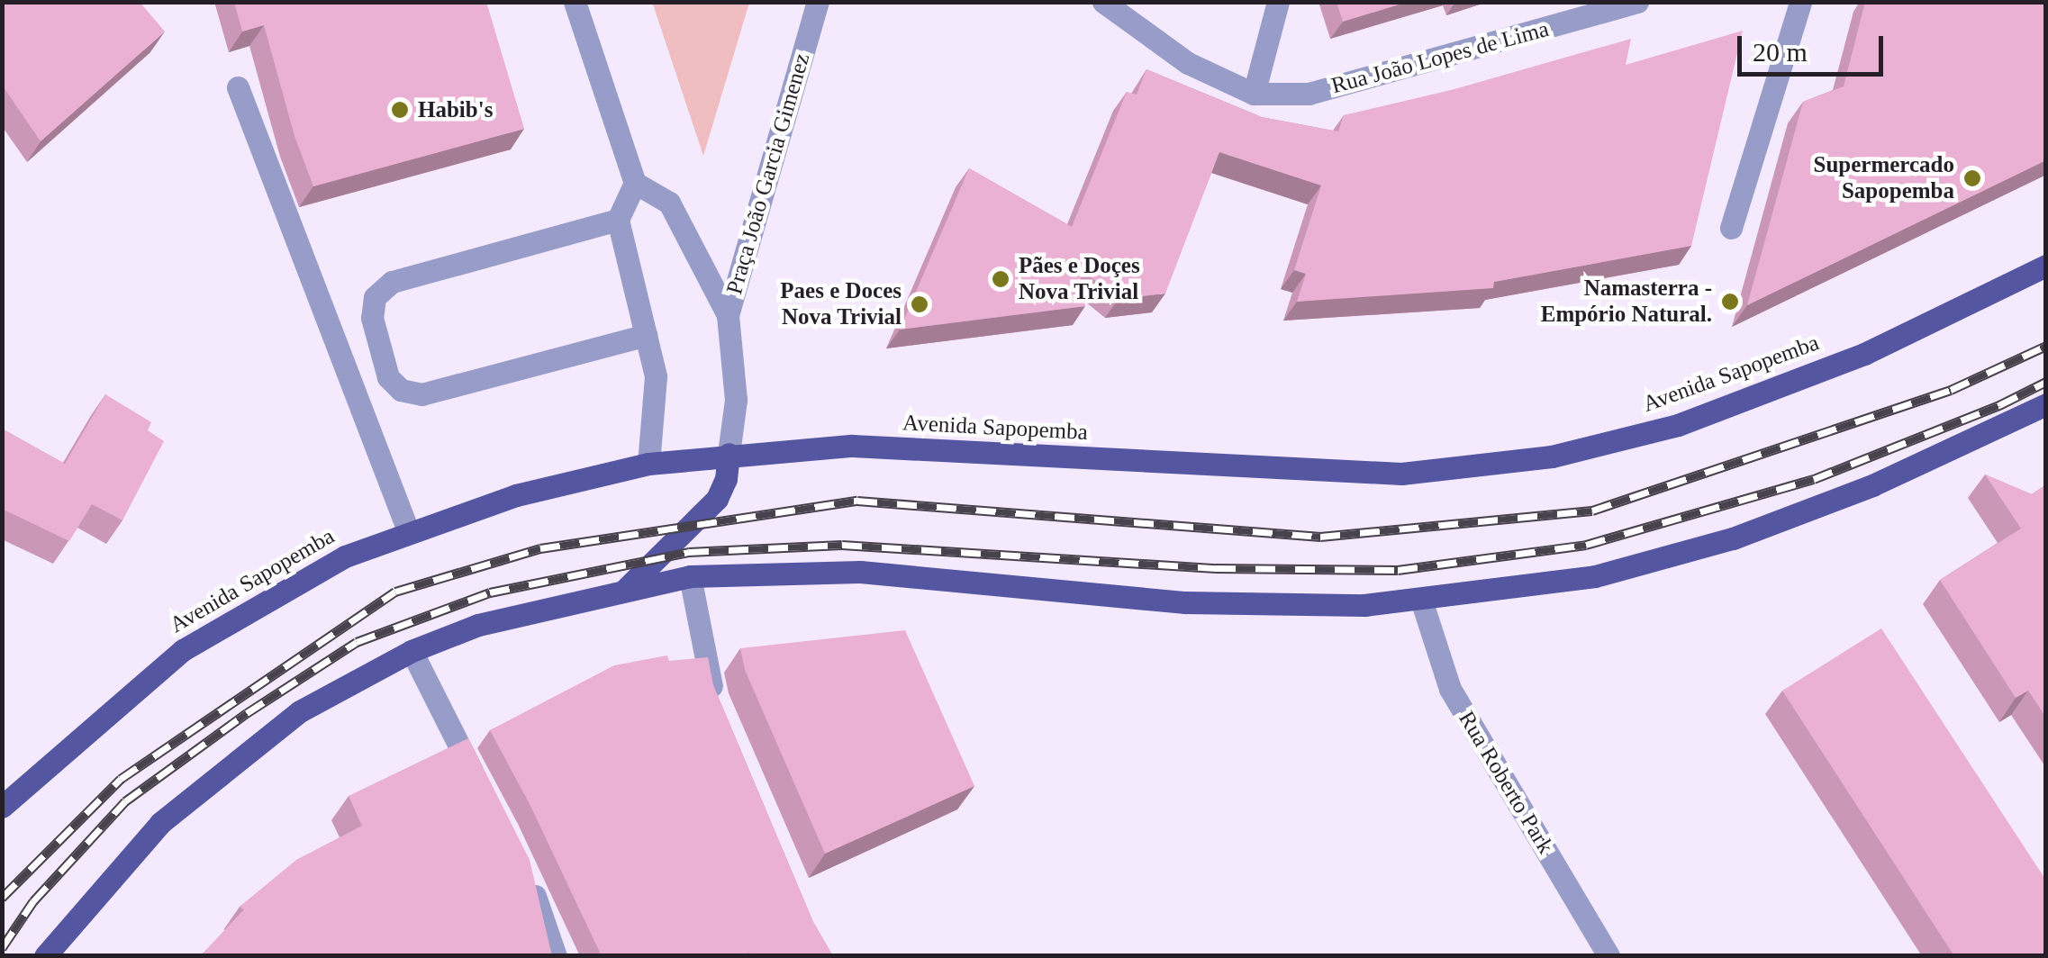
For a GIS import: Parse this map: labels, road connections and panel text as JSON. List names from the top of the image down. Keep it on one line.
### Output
{"streets":{"main road":["Avenida Sapopemba"],"street":["Rua João Lopes de Lima","Praça João Garcia Gimenez","Rua Roberto Park"]},"crossings":[["Praça João Garcia Gimenez","Avenida Sapopemba"]],"places":["Habib's","Supermercado Sapopemba","Pães e Doçes Nova Trivial","Namasterra - Empório Natural.","Paes e Doces Nova Trivial"],"scale_bar":"20 m"}
